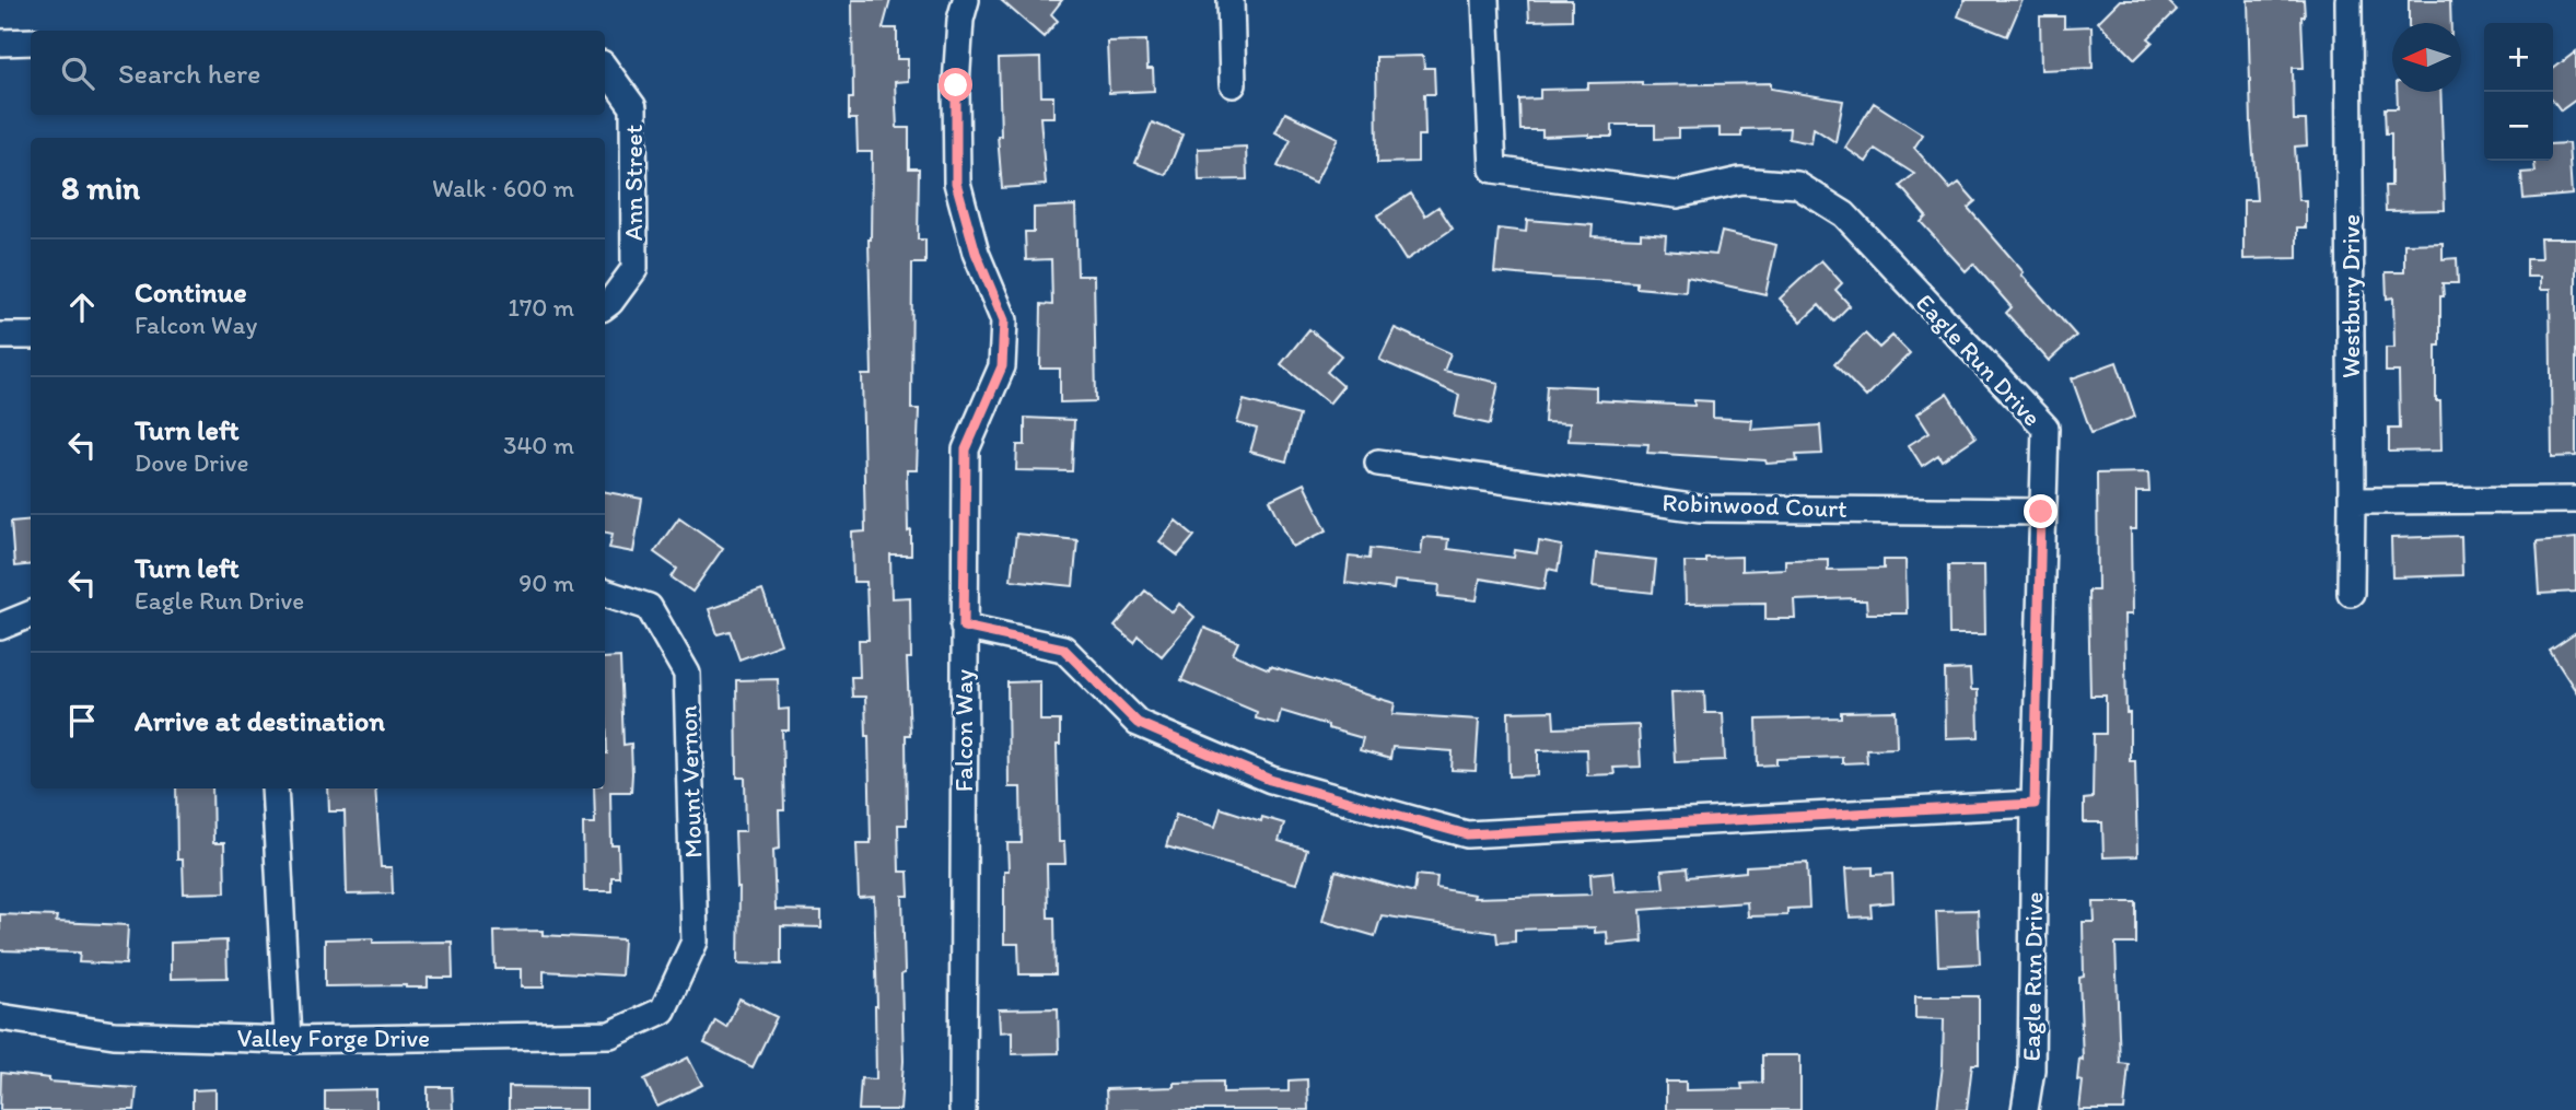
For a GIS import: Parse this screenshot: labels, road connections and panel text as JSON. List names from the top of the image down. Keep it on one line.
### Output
{"streets":{"street":["Ann Street","Westbury Drive","Eagle Run Drive","Robinwood Court","Falcon Way","Mount Vernon","Valley Forge Drive"]},"crossings":[["Eagle Run Drive","Robinwood Court"],["Mount Vernon","Valley Forge Drive"]],"north":"left","page":{"map_buttons":["+","−"],"search":"Search here","heading":["8 min","Walk · 600 m"],"list":[["Continue","Falcon Way","170 m"],["Turn left","Dove Drive","340 m"],["Turn left","Eagle Run Drive","90 m"],"Arrive at destination"]}}
